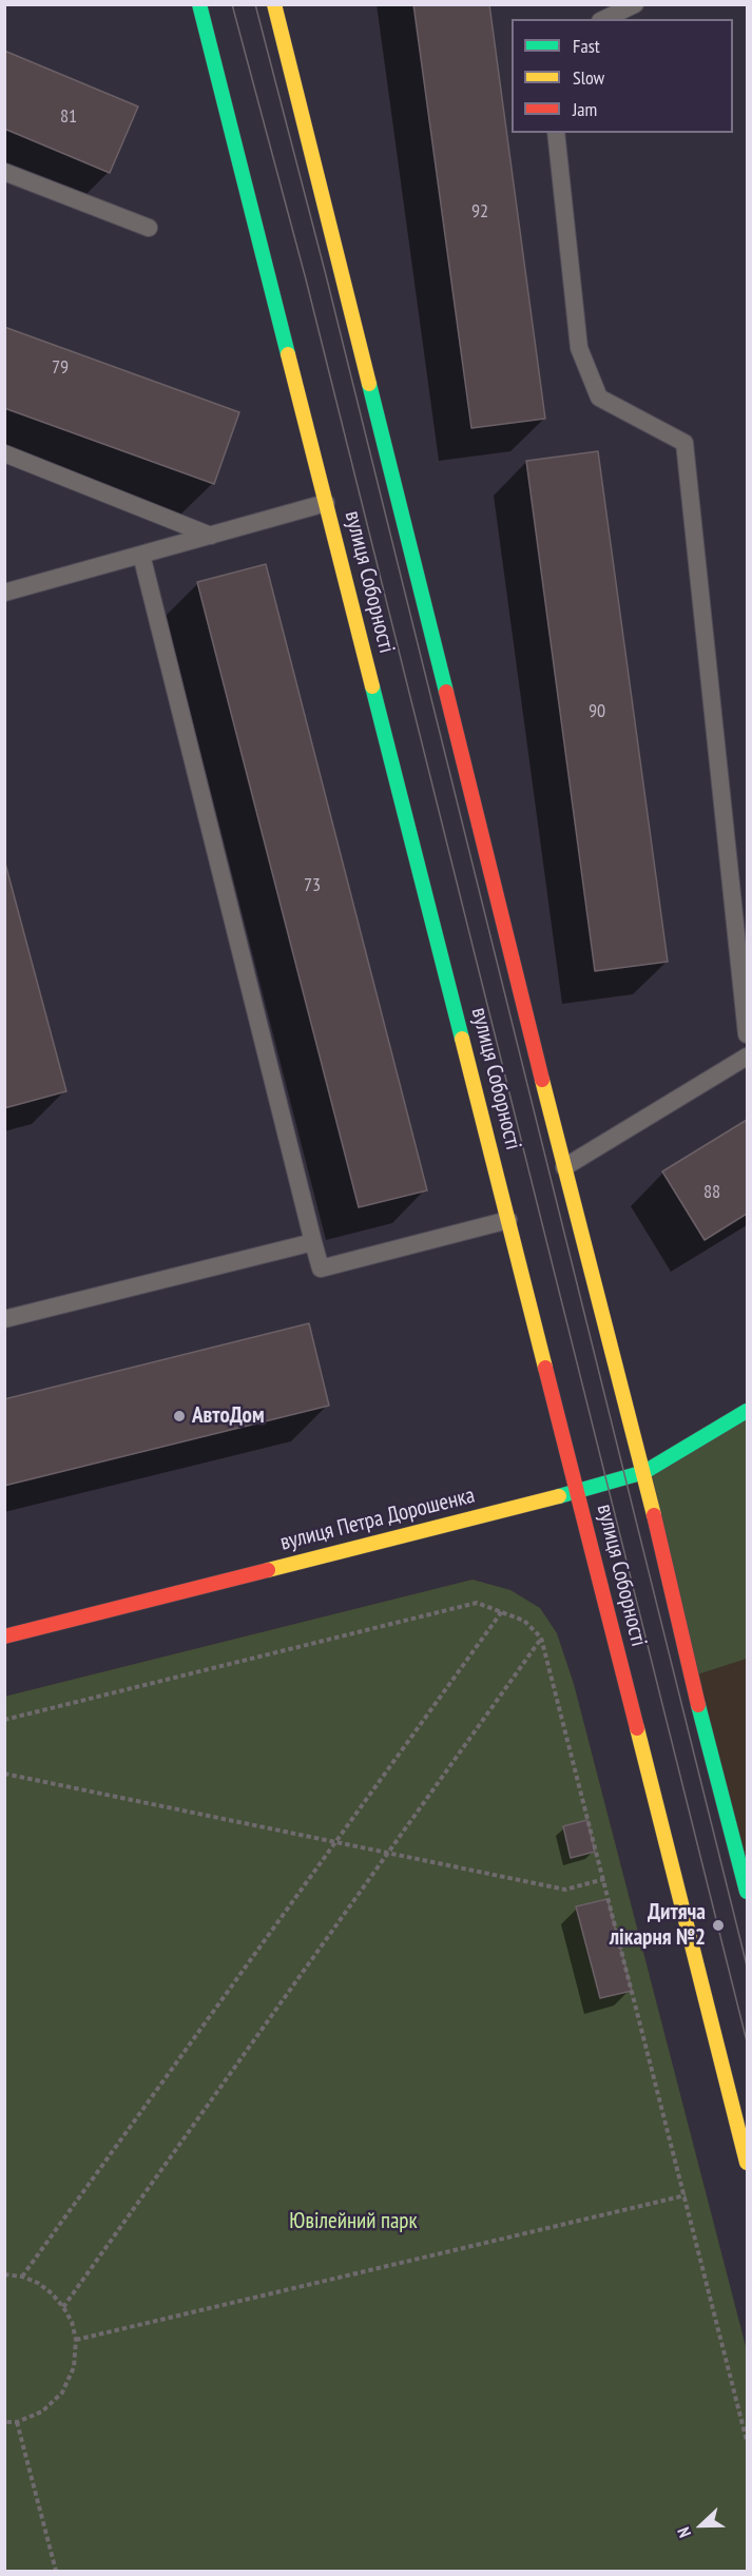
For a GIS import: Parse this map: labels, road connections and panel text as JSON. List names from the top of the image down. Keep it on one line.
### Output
{"streets":{"main road":["вулиця Соборності","вулиця Петра Дорошенка"]},"crossings":[["вулиця Соборності","вулиця Петра Дорошенка"]],"parks":["Ювілейний парк"],"places":["АвтоДом","Дитяча лікарня №2"],"house_numbers":["81","92","79","90","73","88"],"legend":["Fast","Slow","Jam"],"north":"left"}
